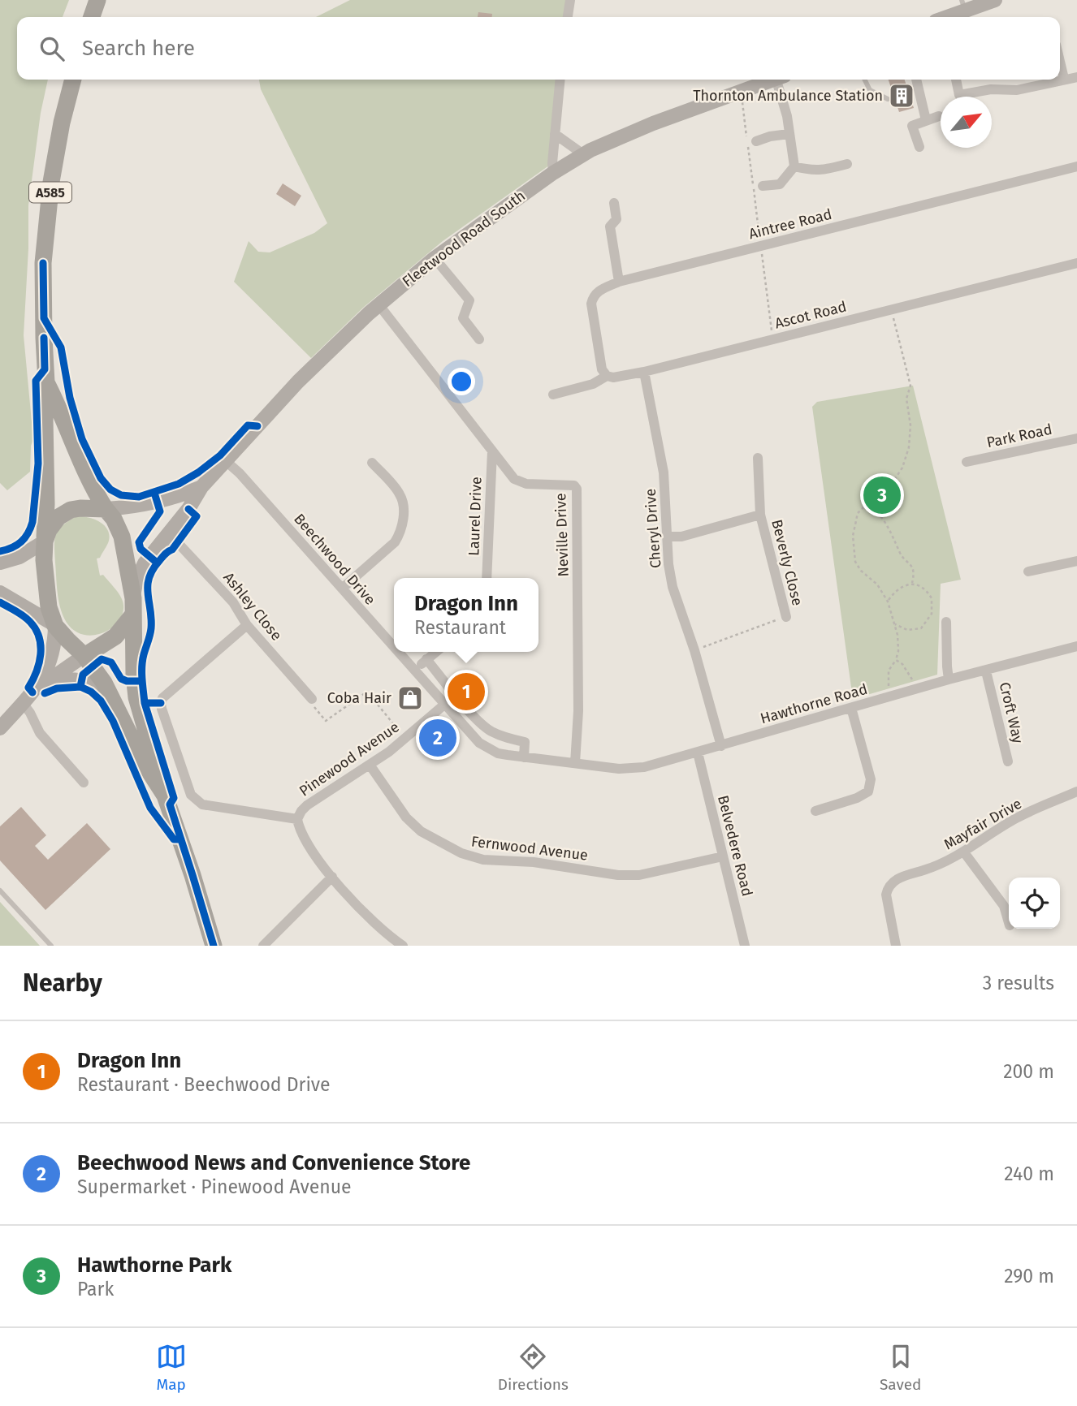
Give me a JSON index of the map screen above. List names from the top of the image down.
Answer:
{
  "streets": {
    "highway": ["A585"],
    "main road": ["Fleetwood Road South"],
    "street": [
      "Aintree Road",
      "Ascot Road",
      "Park Road",
      "Laurel Drive",
      "Cheryl Drive",
      "Neville Drive",
      "Beechwood Drive",
      "Beverly Close",
      "Ashley Close",
      "Hawthorne Road",
      "Croft Way",
      "Pinewood Avenue",
      "Mayfair Drive",
      "Belvedere Road",
      "Fernwood Avenue"
    ]
  },
  "crossings": [
    ["A585", "Fleetwood Road South"],
    ["Aintree Road", "Ascot Road"],
    ["Fleetwood Road South", "Neville Drive"],
    ["Fleetwood Road South", "Beechwood Drive"],
    ["Fleetwood Road South", "Ashley Close"],
    ["Ascot Road", "Cheryl Drive"],
    ["Laurel Drive", "Neville Drive"],
    ["Cheryl Drive", "Beverly Close"],
    ["Cheryl Drive", "Hawthorne Road"],
    ["Neville Drive", "Hawthorne Road"],
    ["Beechwood Drive", "Hawthorne Road"],
    ["Beechwood Drive", "Pinewood Avenue"],
    ["Hawthorne Road", "Croft Way"],
    ["Hawthorne Road", "Belvedere Road"],
    ["Pinewood Avenue", "Fernwood Avenue"],
    ["Belvedere Road", "Fernwood Avenue"]
  ],
  "places": {
    "building": ["Thornton Ambulance Station"],
    "shop": ["Coba Hair"]
  },
  "north": "top right",
  "page": {
    "search": "Search here",
    "pins": ["3", "1", "2"],
    "popup": ["Dragon Inn", "Restaurant"],
    "heading": ["Nearby", "3 results"],
    "list": [
      {
        "mark": "1",
        "name": "Dragon Inn",
        "note": "Restaurant · Beechwood Drive",
        "value": "200 m"
      },
      {
        "mark": "2",
        "name": "Beechwood News and Convenience Store",
        "note": "Supermarket · Pinewood Avenue",
        "value": "240 m"
      },
      {
        "mark": "3",
        "name": "Hawthorne Park",
        "note": "Park",
        "value": "290 m"
      }
    ],
    "nav": ["Map", "Directions", "Saved"]
  }
}
